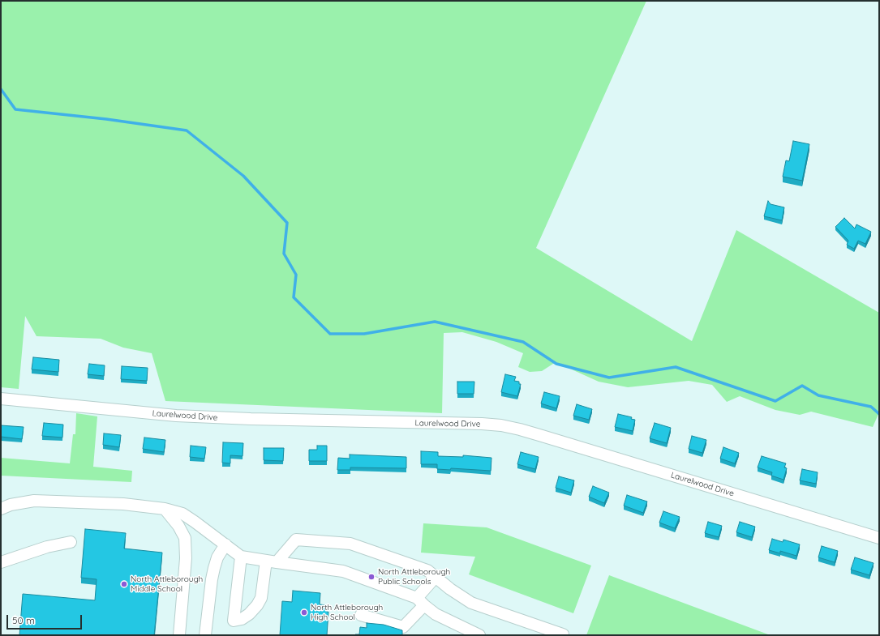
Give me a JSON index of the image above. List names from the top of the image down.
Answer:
{
  "streets": {
    "street": ["Laurelwood Drive"]
  },
  "places": ["North Attleborough Public Schools", "North Attleborough Middle School", "North Attleborough High School"],
  "scale_bar": "50 m"
}
